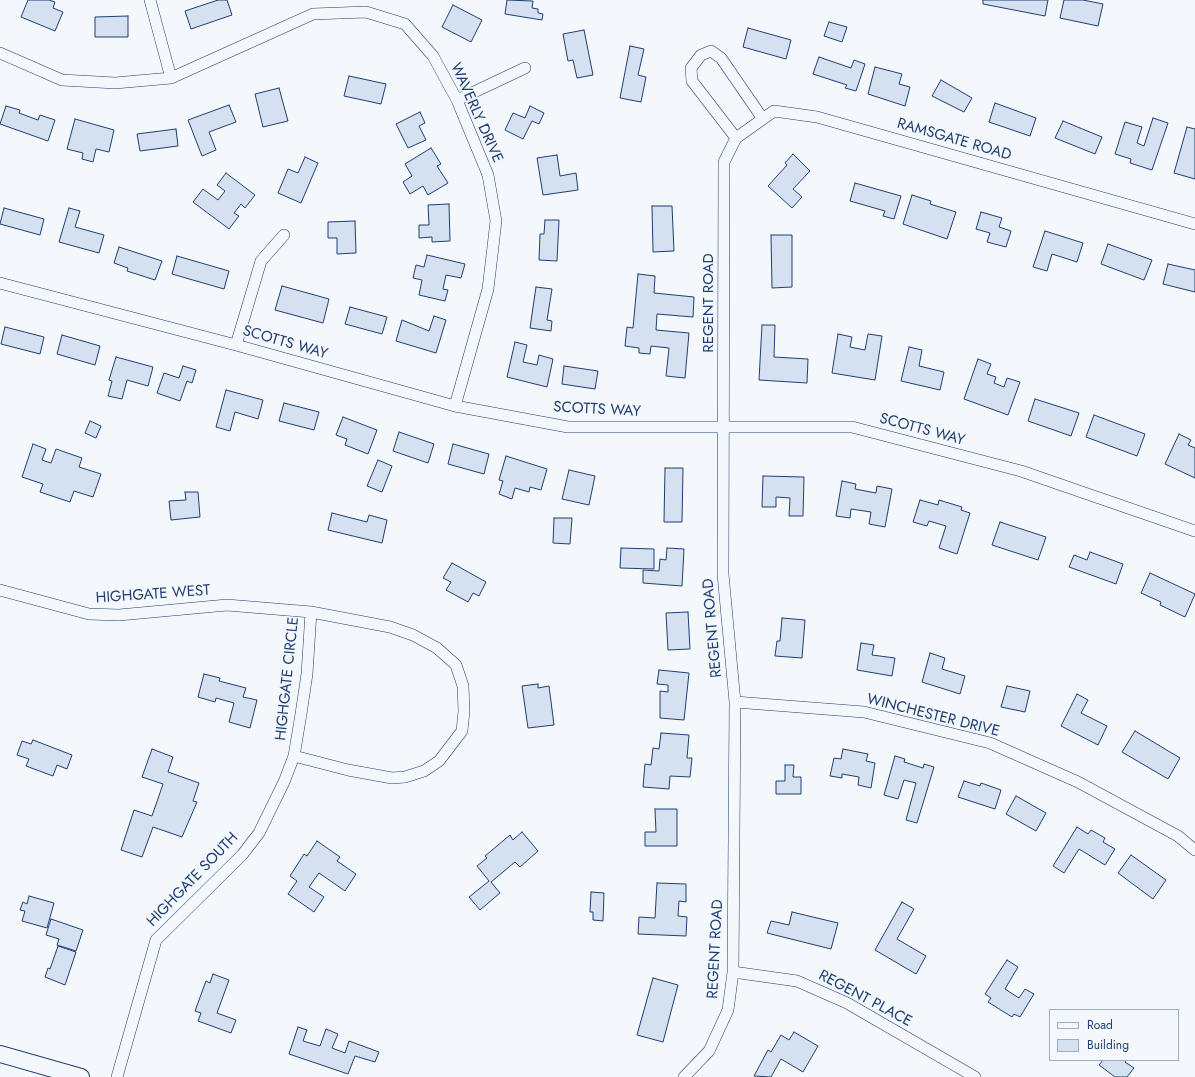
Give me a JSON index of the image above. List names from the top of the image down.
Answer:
{
  "streets": {
    "street": [
      "WAVERLY DRIVE",
      "RAMSGATE ROAD",
      "REGENT ROAD",
      "SCOTTS WAY",
      "HIGHGATE WEST",
      "HIGHGATE CIRCLE",
      "WINCHESTER DRIVE",
      "HIGHGATE SOUTH",
      "REGENT PLACE"
    ]
  },
  "crossings": [
    ["WAVERLY DRIVE", "SCOTTS WAY"],
    ["RAMSGATE ROAD", "REGENT ROAD"],
    ["REGENT ROAD", "SCOTTS WAY"],
    ["REGENT ROAD", "WINCHESTER DRIVE"],
    ["REGENT ROAD", "REGENT PLACE"],
    ["HIGHGATE WEST", "HIGHGATE CIRCLE"],
    ["HIGHGATE CIRCLE", "HIGHGATE SOUTH"]
  ],
  "legend": ["Road", "Building"]
}
